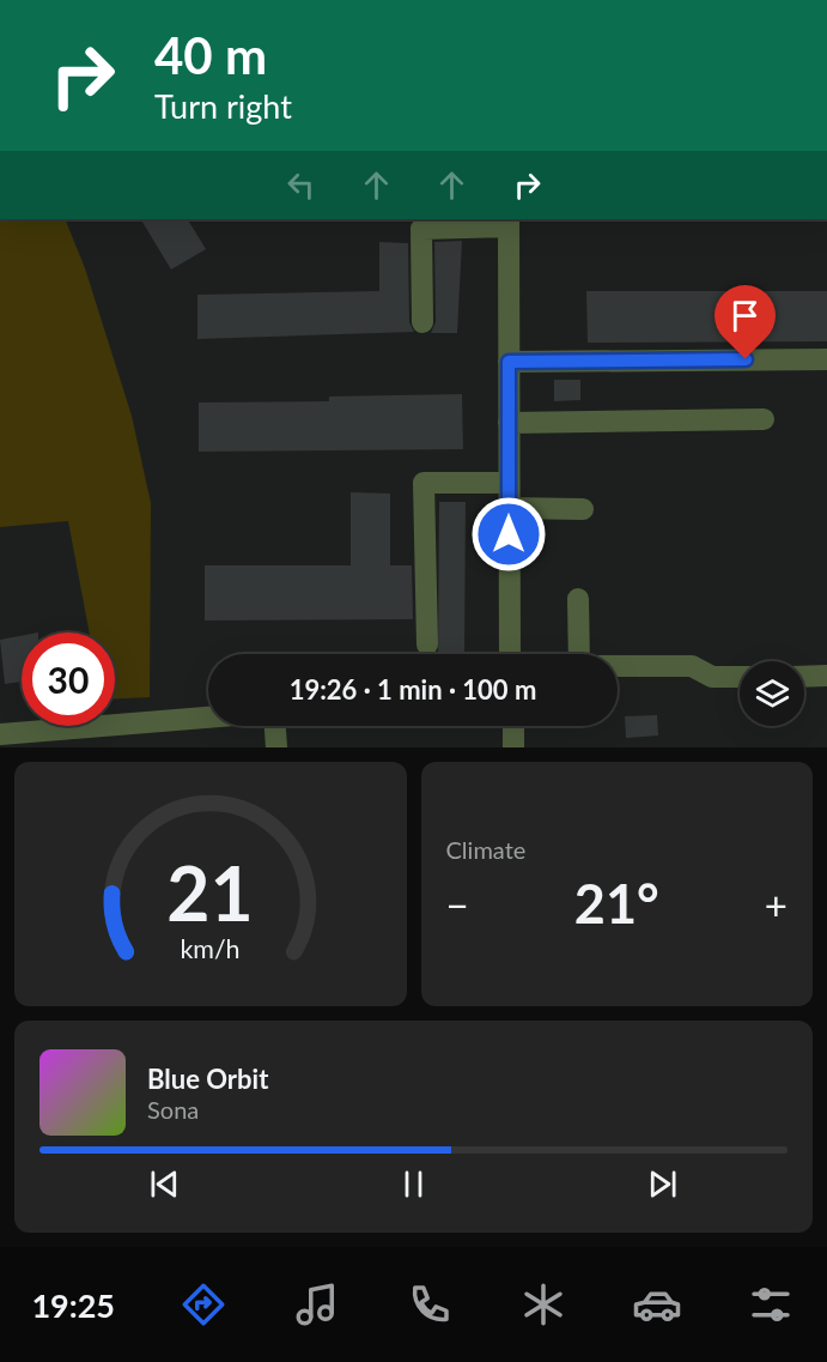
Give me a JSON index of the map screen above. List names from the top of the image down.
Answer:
{
  "page": {
    "turn": ["40 m", "Turn right"],
    "limit": "30",
    "trip": "19:26 · 1 min · 100 m",
    "tile": "Climate",
    "heat": ["−", "21°", "+"],
    "song": ["Blue Orbit", "Sona"],
    "tabs": "19:25",
    "gauge": ["21", "km/h"]
  }
}
